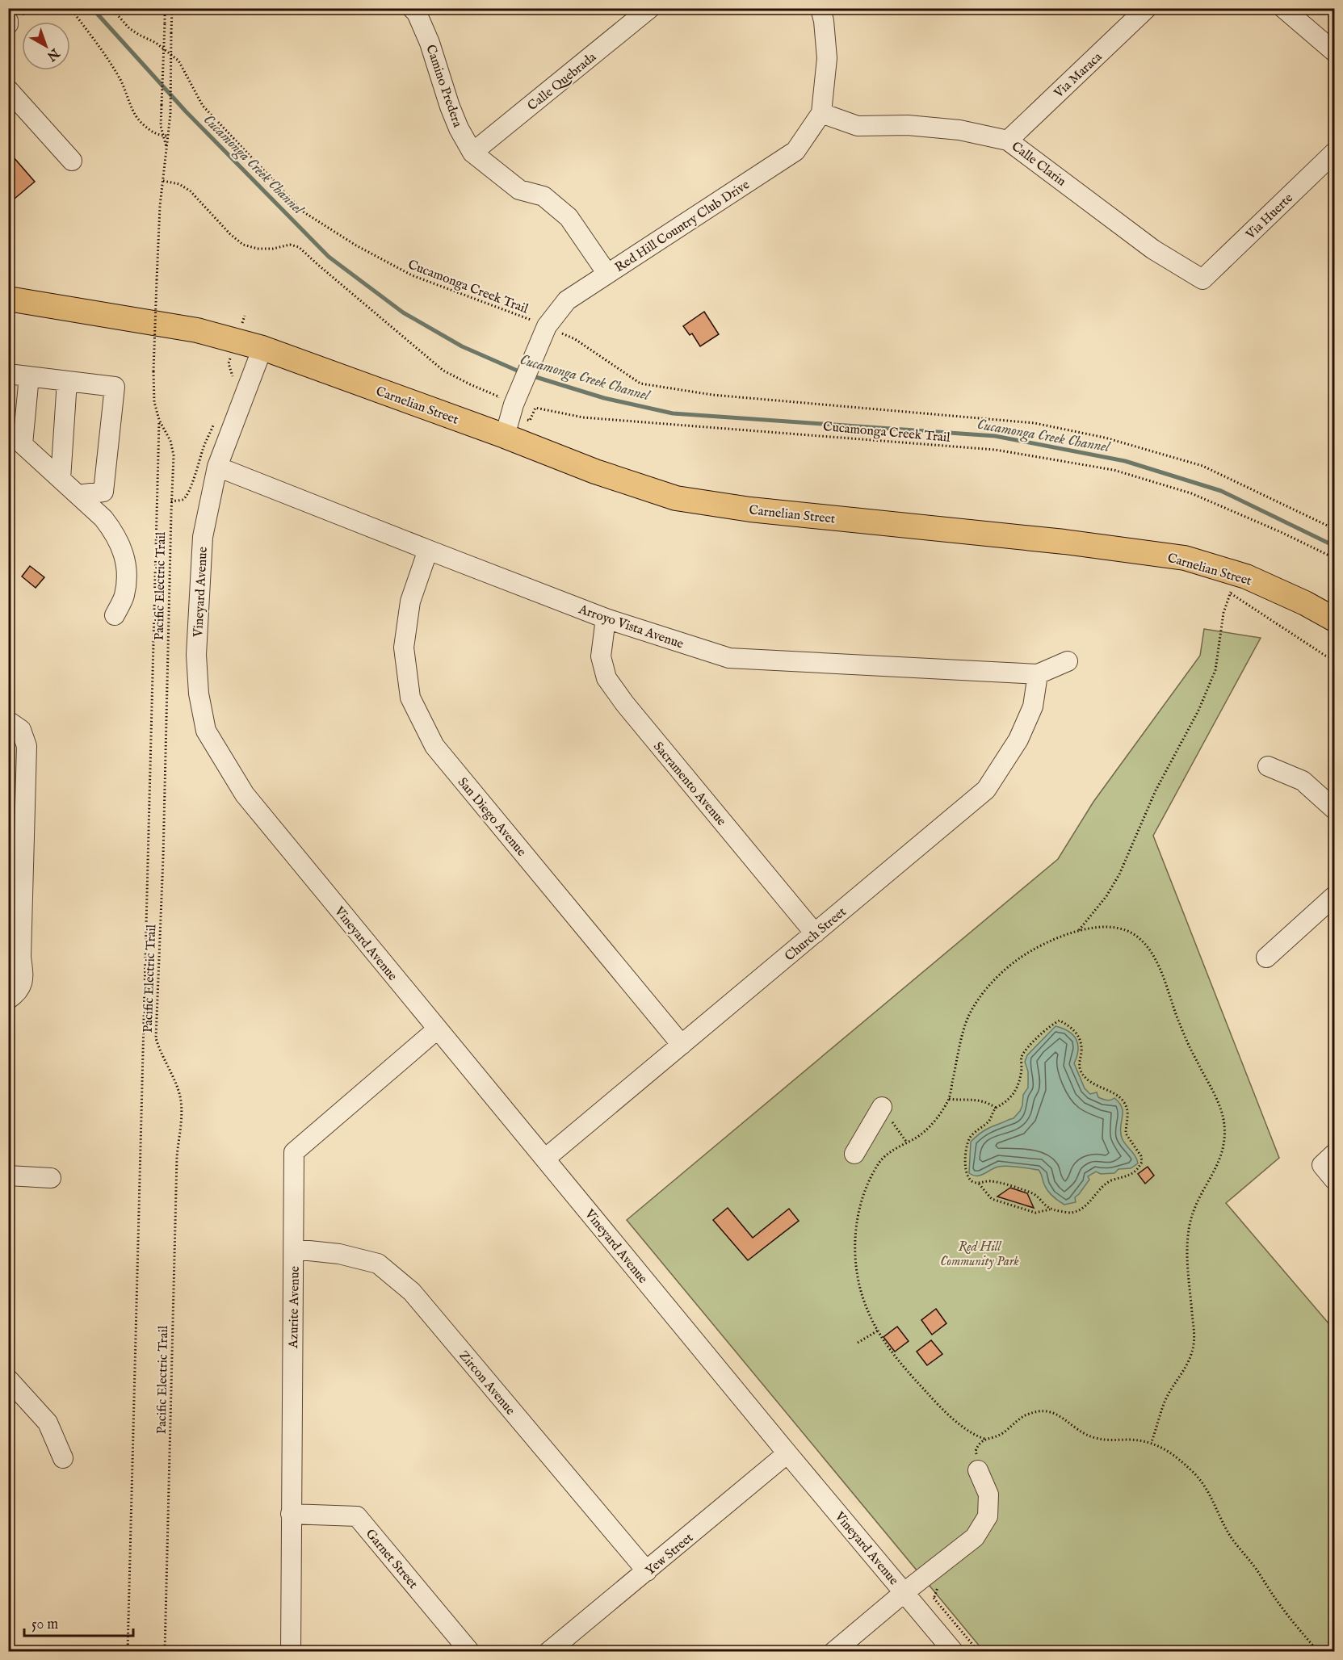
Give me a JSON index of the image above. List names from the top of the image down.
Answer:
{
  "streets": {
    "main road": ["Carnelian Street"],
    "street": [
      "Via Maraca",
      "Calle Quebrada",
      "Camino Predera",
      "Calle Clarin",
      "Via Huerte",
      "Red Hill Country Club Drive",
      "Vineyard Avenue",
      "Arroyo Vista Avenue",
      "Sacramento Avenue",
      "San Diego Avenue",
      "Church Street",
      "Azurite Avenue",
      "Zircon Avenue",
      "Yew Street",
      "Garnet Street"
    ],
    "path": ["Cucamonga Creek Trail", "Pacific Electric Trail"]
  },
  "crossings": [
    ["Via Maraca", "Calle Clarin"],
    ["Calle Quebrada", "Camino Predera"],
    ["Camino Predera", "Red Hill Country Club Drive"],
    ["Calle Clarin", "Via Huerte"],
    ["Calle Clarin", "Red Hill Country Club Drive"],
    ["Red Hill Country Club Drive", "Cucamonga Creek Trail"],
    ["Red Hill Country Club Drive", "Carnelian Street"],
    ["Carnelian Street", "Vineyard Avenue"],
    ["Vineyard Avenue", "Arroyo Vista Avenue"],
    ["Vineyard Avenue", "Church Street"],
    ["Vineyard Avenue", "Azurite Avenue"],
    ["Vineyard Avenue", "Yew Street"],
    ["Arroyo Vista Avenue", "Sacramento Avenue"],
    ["Arroyo Vista Avenue", "San Diego Avenue"],
    ["Arroyo Vista Avenue", "Church Street"],
    ["Sacramento Avenue", "Church Street"],
    ["San Diego Avenue", "Church Street"],
    ["Azurite Avenue", "Zircon Avenue"],
    ["Azurite Avenue", "Garnet Street"],
    ["Zircon Avenue", "Yew Street"]
  ],
  "water": ["Cucamonga Creek Channel"],
  "parks": ["Red Hill Community Park"],
  "scale_bar": "50 m",
  "north": "bottom right"
}
